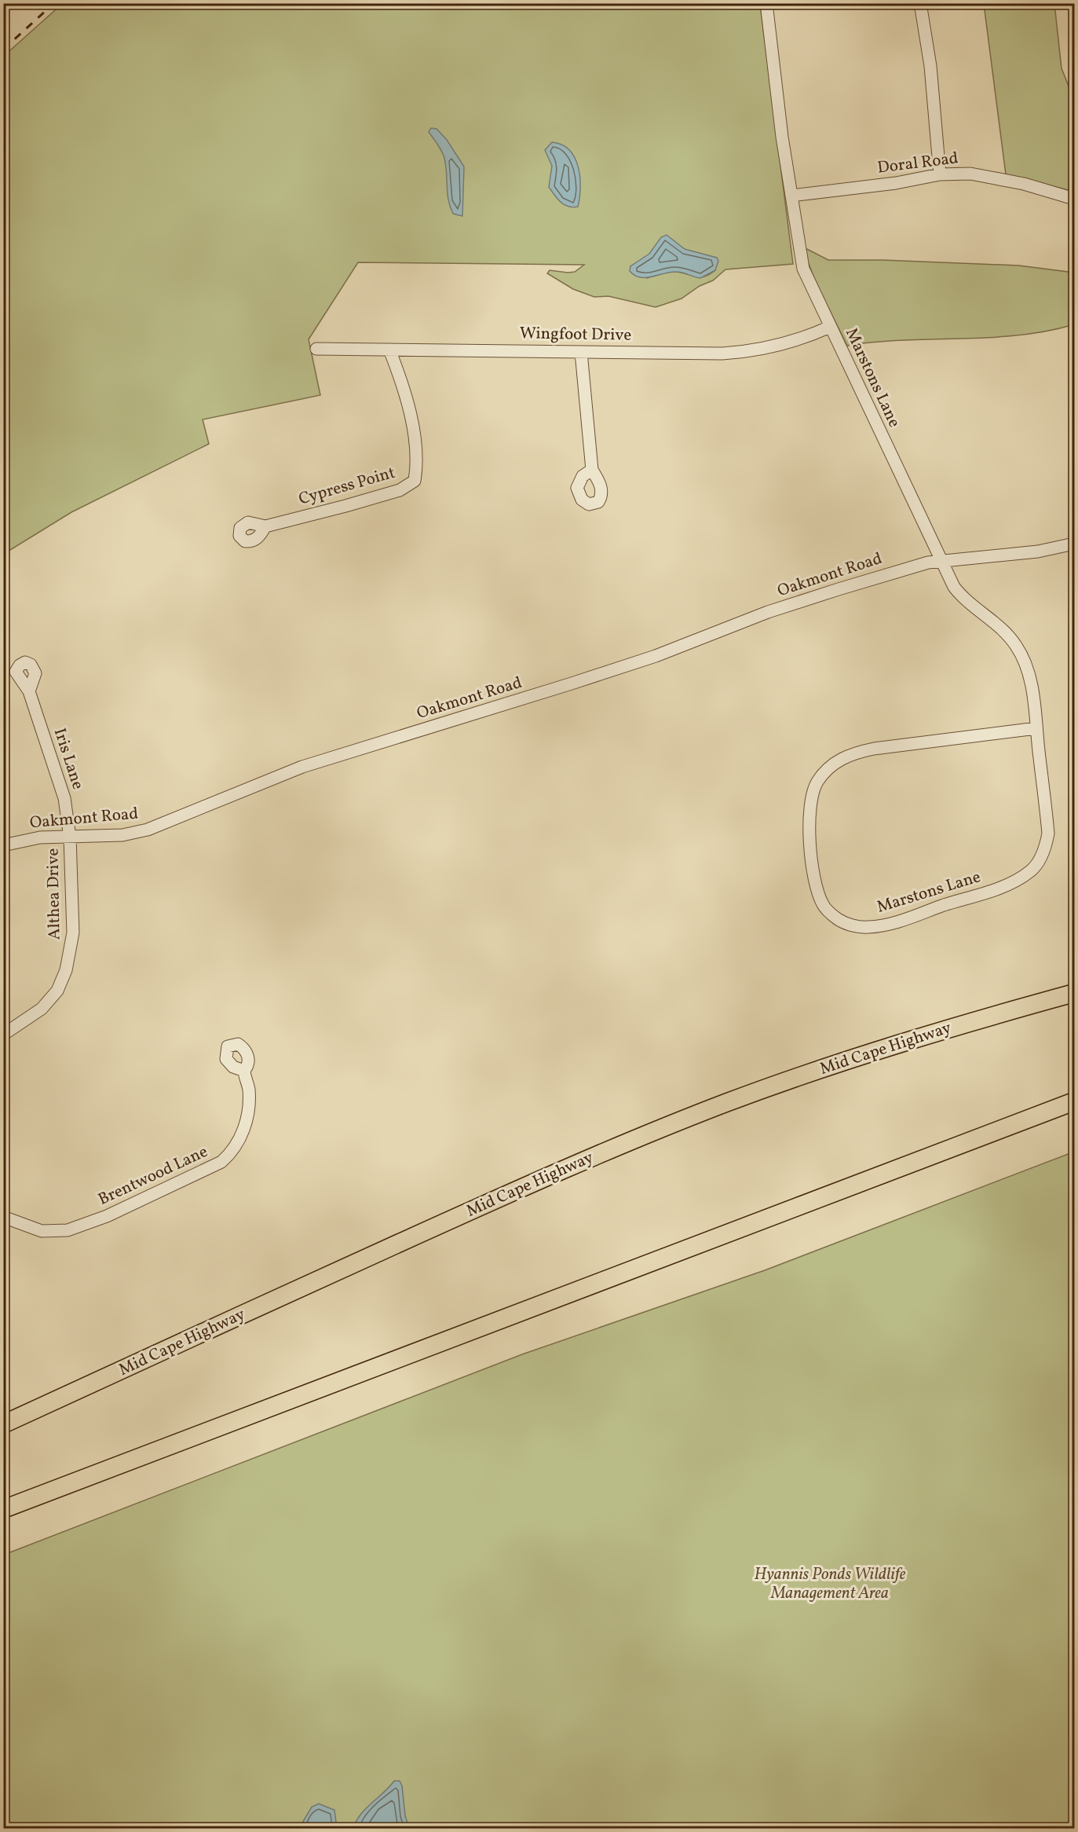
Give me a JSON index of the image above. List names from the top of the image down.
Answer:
{
  "streets": {
    "highway": ["Mid Cape Highway"],
    "street": [
      "Doral Road",
      "Wingfoot Drive",
      "Marstons Lane",
      "Cypress Point",
      "Oakmont Road",
      "Iris Lane",
      "Althea Drive",
      "Brentwood Lane"
    ]
  },
  "crossings": [
    ["Doral Road", "Marstons Lane"],
    ["Wingfoot Drive", "Marstons Lane"],
    ["Wingfoot Drive", "Cypress Point"],
    ["Marstons Lane", "Oakmont Road"],
    ["Oakmont Road", "Iris Lane"],
    ["Oakmont Road", "Althea Drive"],
    ["Iris Lane", "Althea Drive"]
  ],
  "parks": ["Hyannis Ponds Wildlife Management Area"]
}
